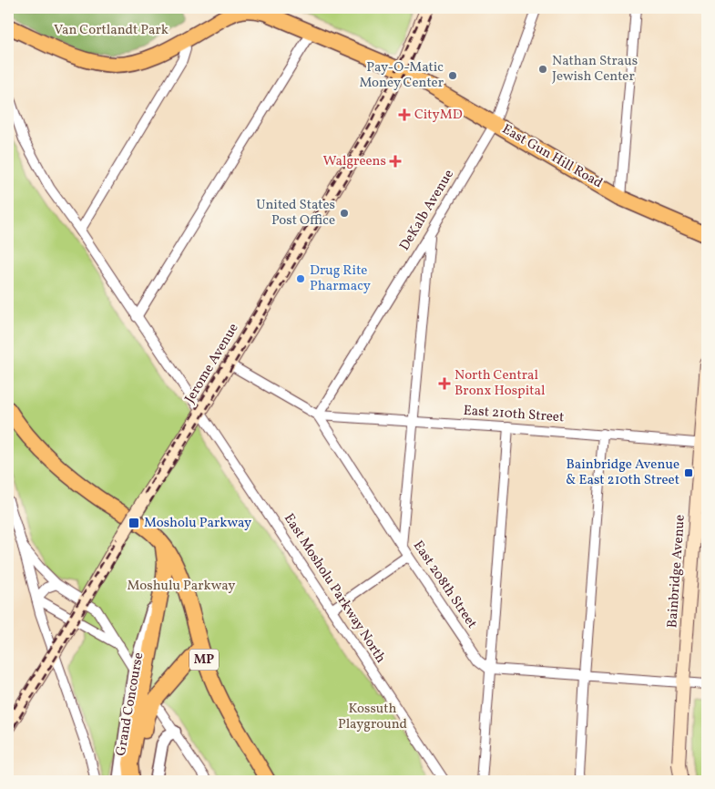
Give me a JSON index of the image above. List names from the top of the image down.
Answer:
{
  "streets": {
    "main road": [
      "East Gun Hill Road",
      "Jerome Avenue",
      "Bainbridge Avenue",
      "MP",
      "Grand Concourse"
    ],
    "street": [
      "DeKalb Avenue",
      "East 210th Street",
      "East 208th Street",
      "East Mosholu Parkway North"
    ]
  },
  "crossings": [
    ["East Gun Hill Road", "DeKalb Avenue"],
    ["East Gun Hill Road", "Jerome Avenue"],
    ["DeKalb Avenue", "East 210th Street"],
    ["DeKalb Avenue", "East 208th Street"],
    ["Jerome Avenue", "East 208th Street"],
    ["Jerome Avenue", "East Mosholu Parkway North"],
    ["East 210th Street", "Bainbridge Avenue"],
    ["East 210th Street", "East 208th Street"],
    ["MP", "Grand Concourse"]
  ],
  "parks": ["Van Cortlandt Park", "Moshulu Parkway", "Kossuth Playground"],
  "places": {
    "other": [
      "Nathan Straus Jewish Center",
      "Pay-O-Matic Money Center",
      "United States Post Office",
      "Drug Rite Pharmacy"
    ],
    "health": ["CityMD", "Walgreens", "North Central Bronx Hospital"],
    "transit": ["Bainbridge Avenue & East 210th Street", "Mosholu Parkway"]
  }
}
